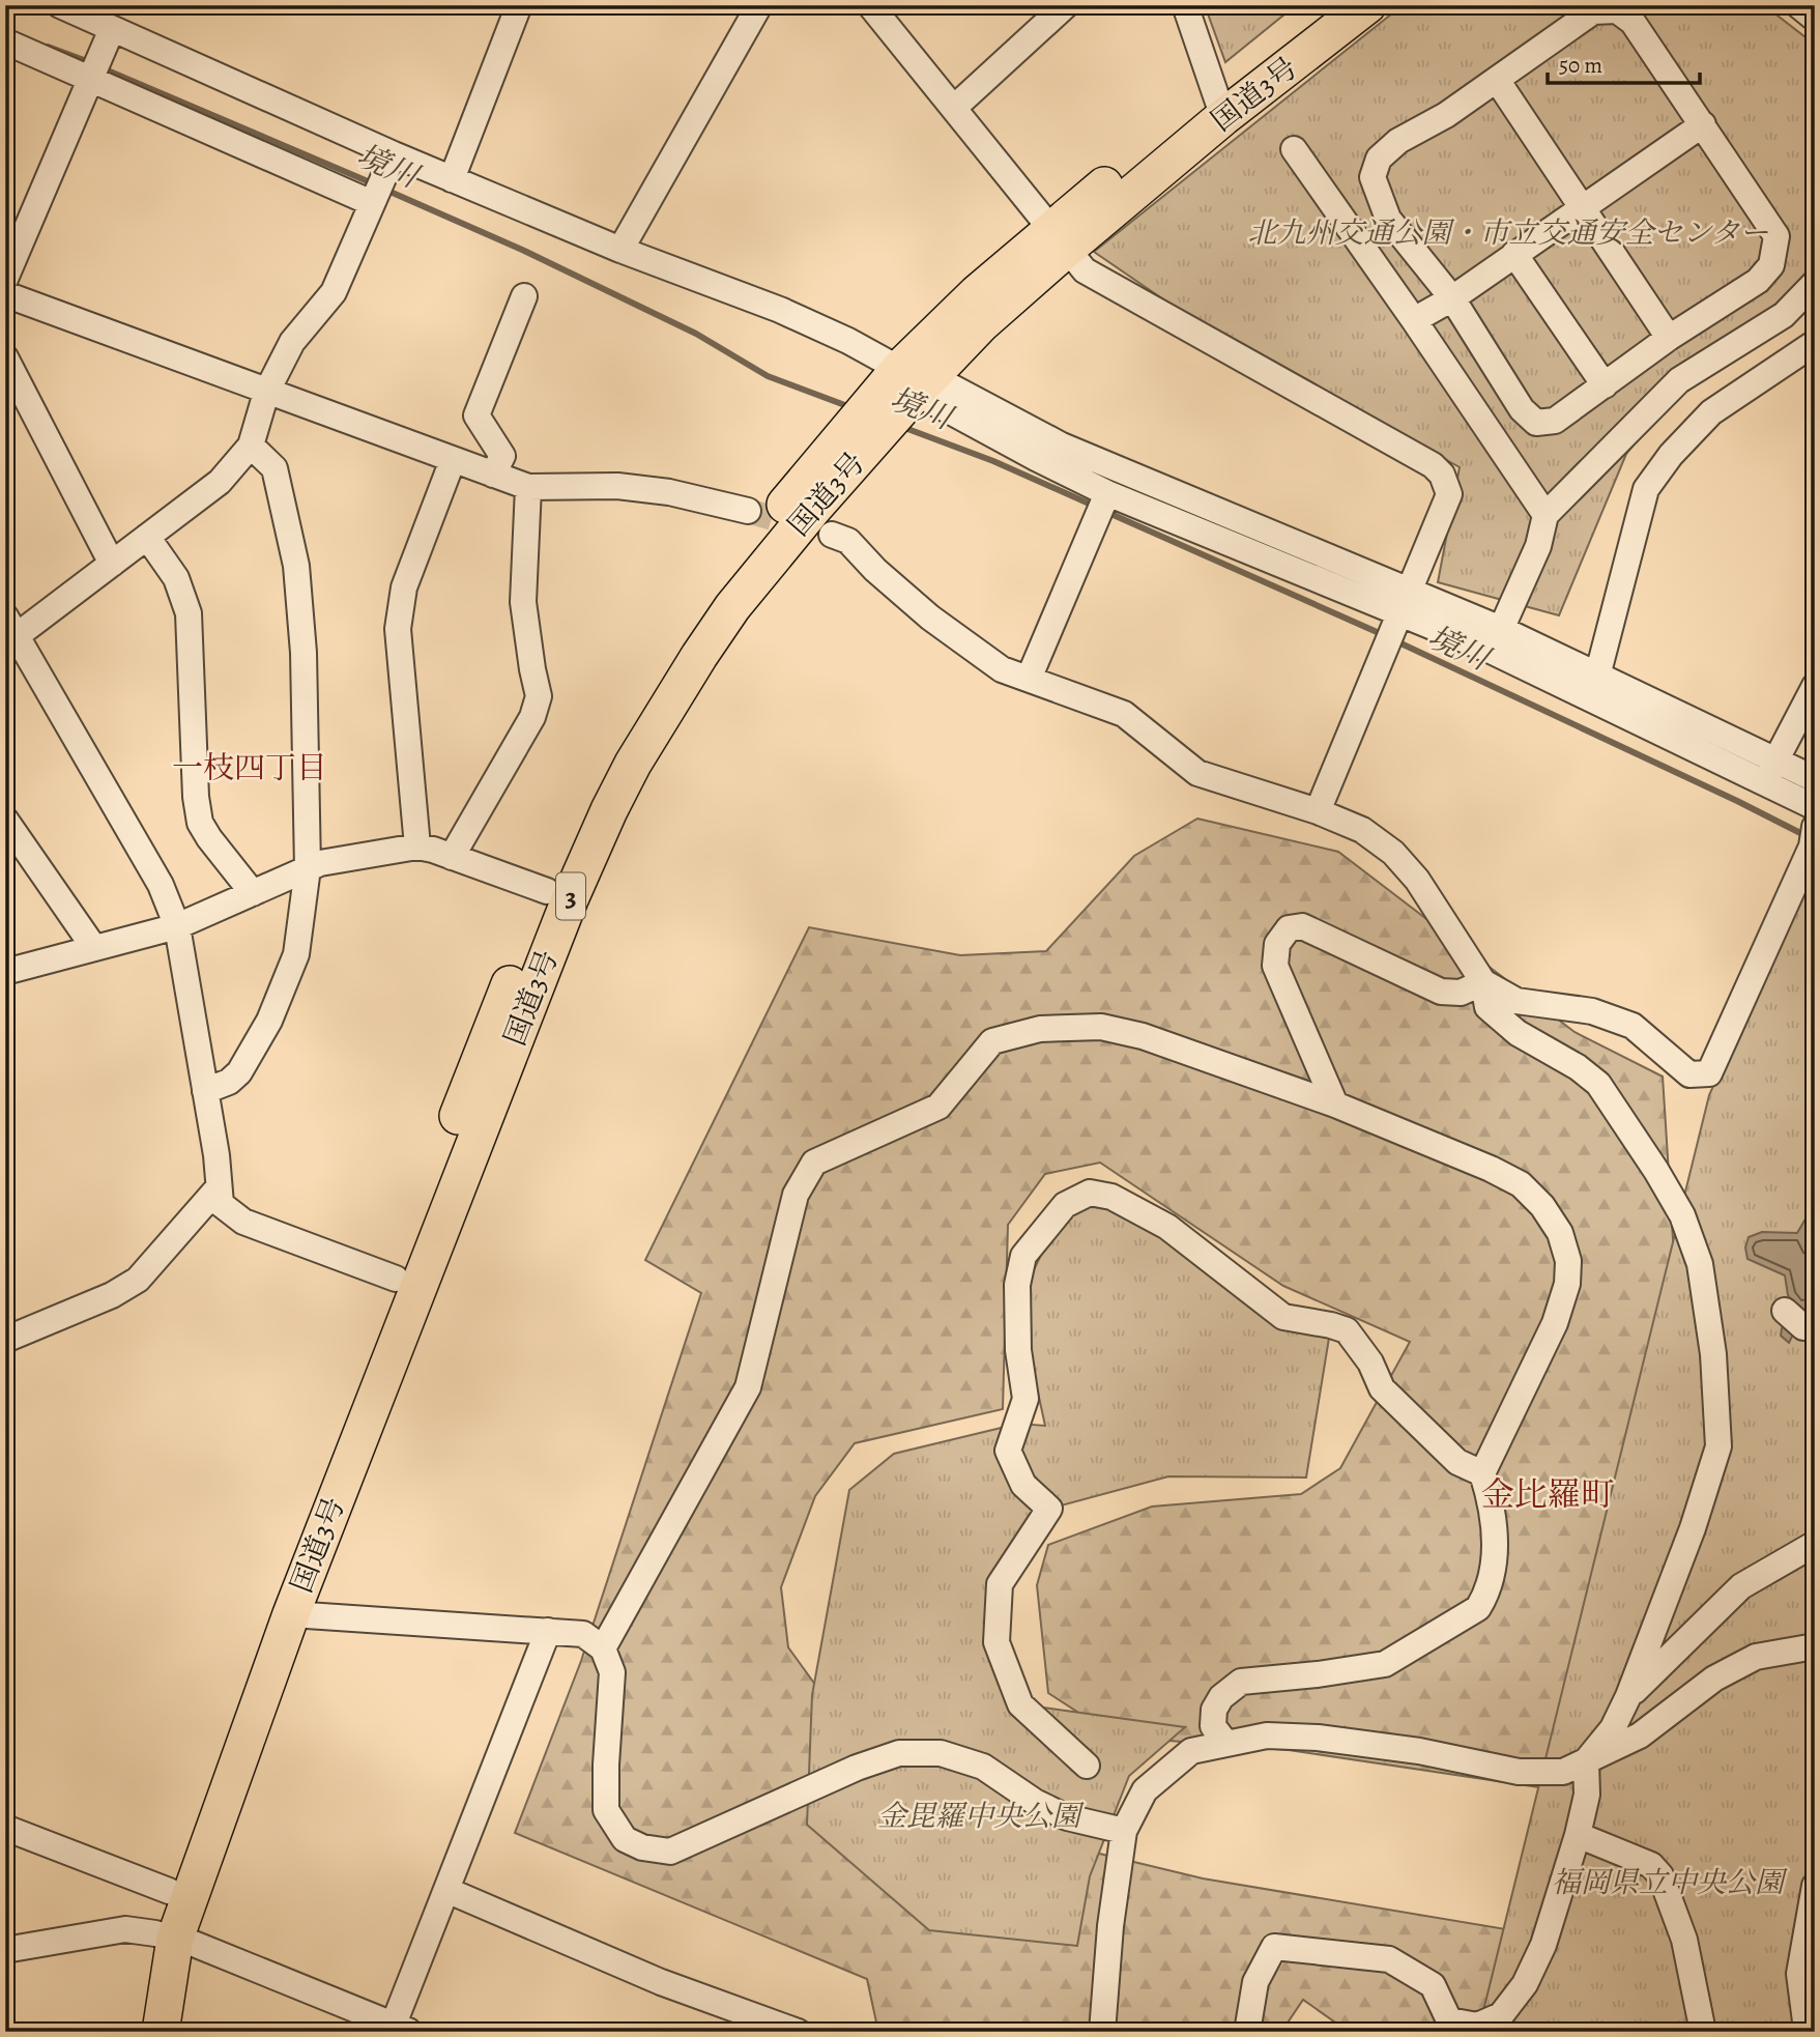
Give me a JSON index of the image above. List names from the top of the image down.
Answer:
{
  "streets": {
    "highway": ["国道3号", "3"]
  },
  "districts": ["一枝四丁目", "金比羅町"],
  "water": ["境川"],
  "parks": ["北九州交通公園・市立交通安全センター", "金毘羅中央公園", "福岡県立中央公園"],
  "scale_bar": "50 m"
}
